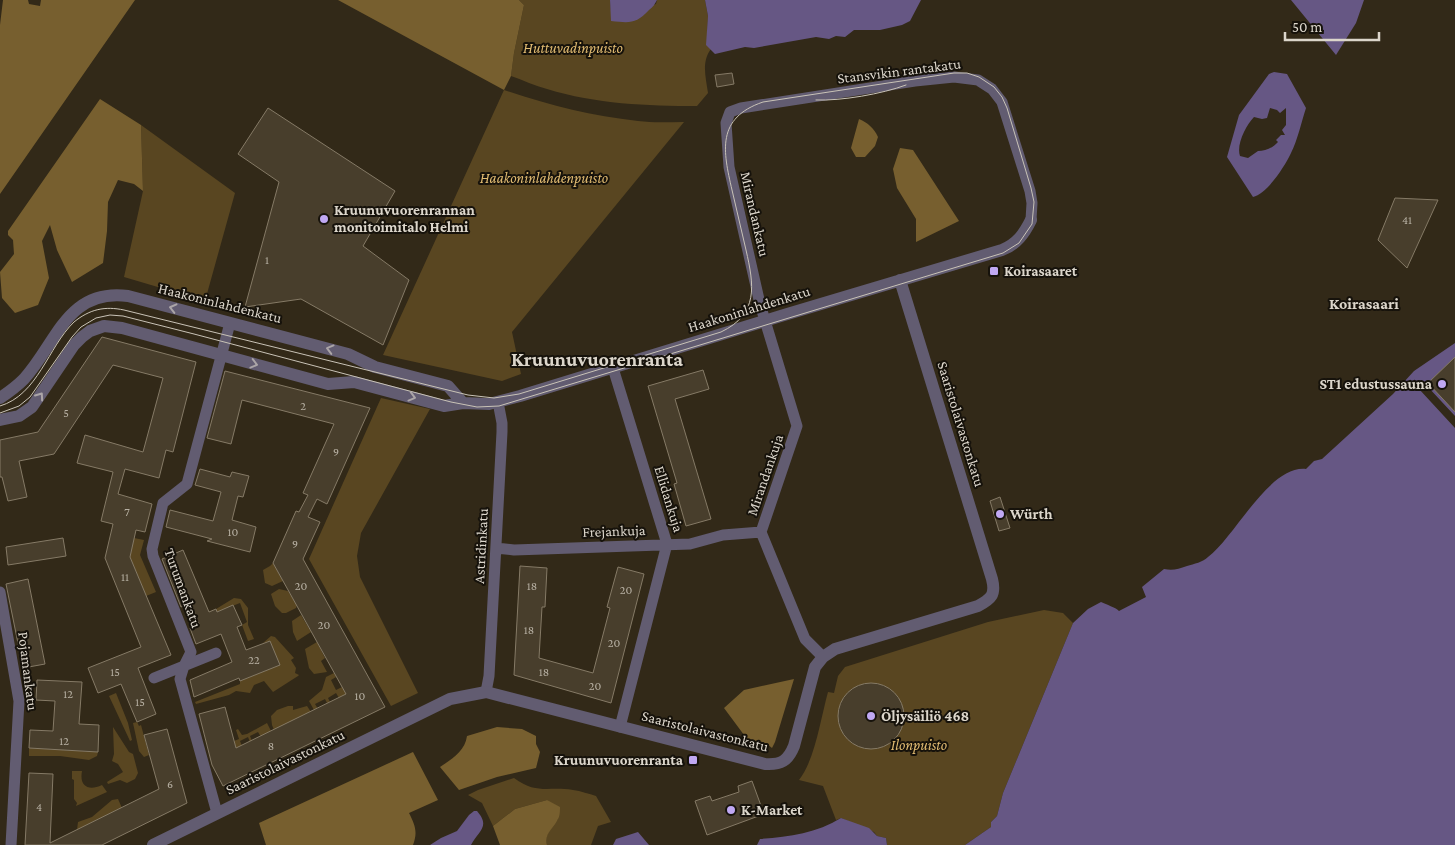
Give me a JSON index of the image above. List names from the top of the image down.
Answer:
{
  "streets": {
    "street": [
      "Stansvikin rantakatu",
      "Mirandankatu",
      "Haakoninlahdenkatu",
      "Saaristolaivastonkatu",
      "Mirandankuja",
      "Ellidankuja",
      "Frejankuja",
      "Astridinkatu",
      "Turumankatu",
      "Pojamankatu"
    ]
  },
  "crossings": [
    ["Stansvikin rantakatu", "Mirandankatu"],
    ["Stansvikin rantakatu", "Haakoninlahdenkatu"],
    ["Mirandankatu", "Haakoninlahdenkatu"],
    ["Mirandankatu", "Mirandankuja"],
    ["Haakoninlahdenkatu", "Saaristolaivastonkatu"],
    ["Haakoninlahdenkatu", "Mirandankuja"],
    ["Haakoninlahdenkatu", "Ellidankuja"],
    ["Haakoninlahdenkatu", "Astridinkatu"],
    ["Haakoninlahdenkatu", "Turumankatu"],
    ["Saaristolaivastonkatu", "Mirandankuja"],
    ["Saaristolaivastonkatu", "Ellidankuja"],
    ["Saaristolaivastonkatu", "Astridinkatu"],
    ["Saaristolaivastonkatu", "Turumankatu"],
    ["Mirandankuja", "Frejankuja"],
    ["Ellidankuja", "Frejankuja"],
    ["Frejankuja", "Astridinkatu"]
  ],
  "districts": ["Koirasaari", "Kruunuvuorenranta"],
  "parks": ["Huttuvadinpuisto", "Haakoninlahdenpuisto", "Ilonpuisto"],
  "places": {
    "other": [
      "Kruunuvuorenrannan monitoimitalo Helmi",
      "ST1 edustussauna",
      "Würth",
      "Öljysäiliö 468",
      "K-Market"
    ],
    "transit": ["Koirasaaret", "Kruunuvuorenranta"]
  },
  "house_numbers": [
    "41",
    "1",
    "2",
    "5",
    "9",
    "7",
    "10",
    "9",
    "11",
    "20",
    "18",
    "20",
    "20",
    "18",
    "20",
    "22",
    "15",
    "18",
    "20",
    "12",
    "10",
    "15",
    "12",
    "8",
    "6",
    "4"
  ],
  "scale_bar": "50 m"
}
